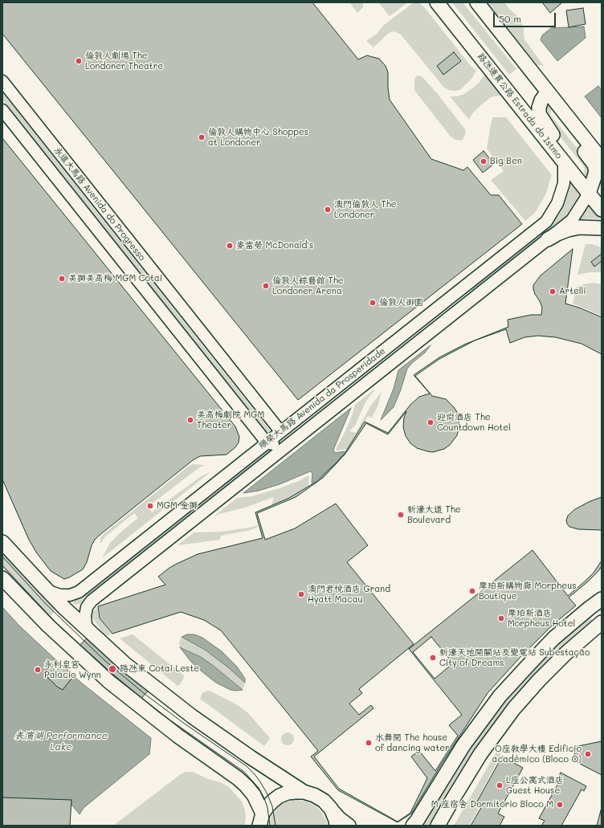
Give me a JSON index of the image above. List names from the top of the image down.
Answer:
{
  "streets": {
    "main road": ["路氹連貫公路 Estrada do Istmo"],
    "street": ["永進大馬路 Avenida do Progresso", "順榮大馬路 Avenida da Prosperidade"]
  },
  "crossings": [
    ["路氹連貫公路 Estrada do Istmo", "順榮大馬路 Avenida da Prosperidade"],
    ["永進大馬路 Avenida do Progresso", "順榮大馬路 Avenida da Prosperidade"]
  ],
  "water": ["表演湖 Performance Lake"],
  "places": [
    "倫敦人劇場 The Londoner Theatre",
    "倫敦人購物中心 Shoppes at Londoner",
    "Big Ben",
    "澳門倫敦人 The Londoner",
    "麥當勞 McDonald's",
    "美獅美高梅 MGM Cotai",
    "倫敦人綜藝館 The Londoner Arena",
    "Artelli",
    "倫敦人御園",
    "美高梅劇院 MGM Theater",
    "迎尚酒店 The Countdown Hotel",
    "MGM 金獅",
    "新濠大道 The Boulevard",
    "摩珀斯購物廊 Morpheus Boutique",
    "澳門君悅酒店 Grand Hyatt Macau",
    "摩珀斯酒店 Morpheus Hotel",
    "新濠天地開關站及變電站 Subestação City of Dreams",
    "路氹東 Cotai Leste",
    "永利皇宮 Palácio Wynn",
    "水舞間 The house of dancing water",
    "O座教學大樓 Edifício académico (Bloco O)",
    "L座公寓式酒店 Guest House",
    "M 座宿舍 Dormitório Bloco M"
  ],
  "scale_bar": "50 m"
}
